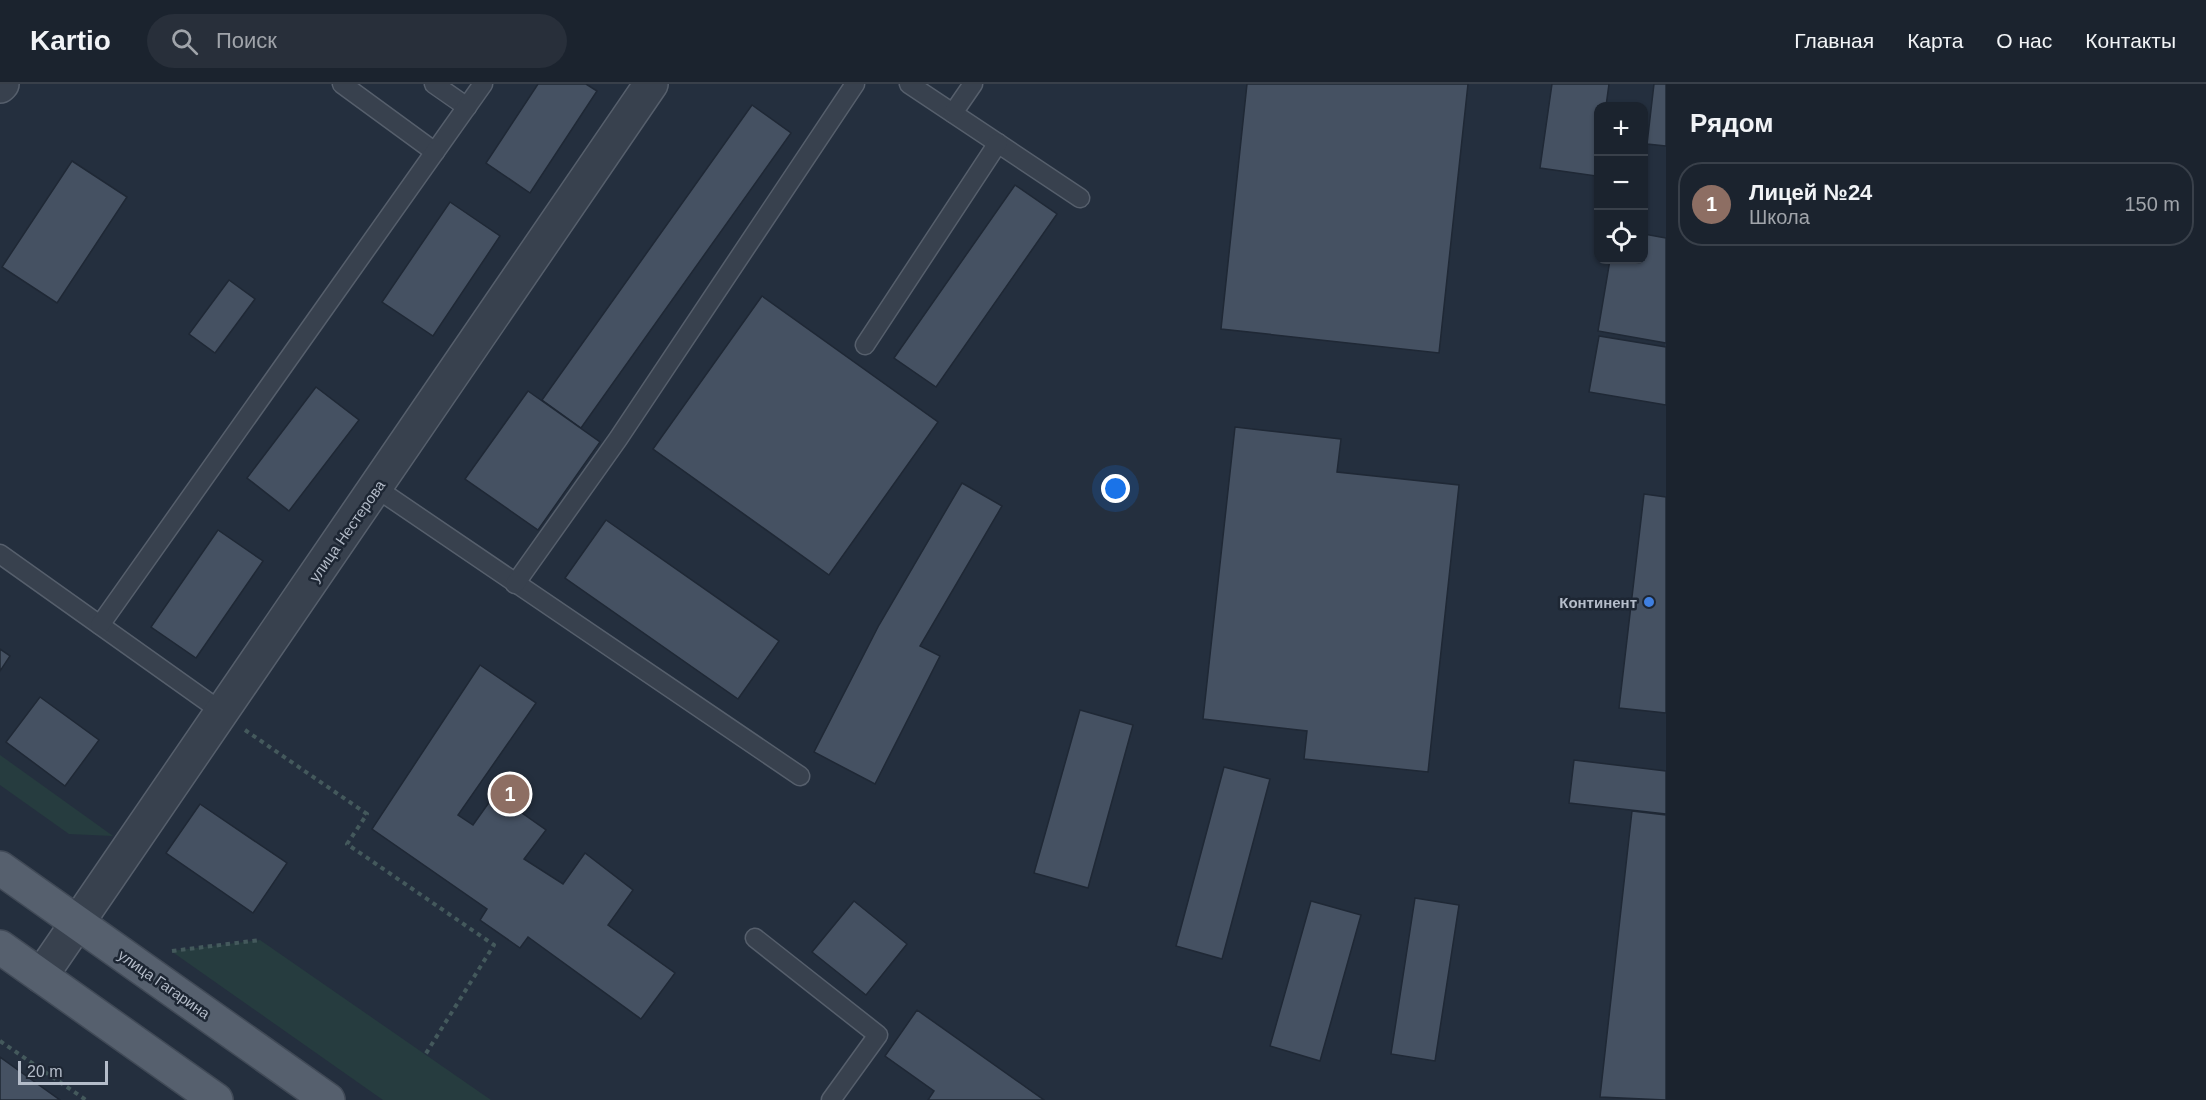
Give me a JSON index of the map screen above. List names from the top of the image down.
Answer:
{
  "streets": {
    "main road": ["улица Гагарина"],
    "street": ["улица Нестерова"]
  },
  "crossings": [
    ["улица Нестерова", "улица Гагарина"]
  ],
  "places": ["Континент"],
  "scale_bar": "20 m",
  "page": {
    "header": "Kartio",
    "search": "Поиск",
    "nav": [
      "Главная",
      "Карта",
      "О нас",
      "Контакты"
    ],
    "heading": "Рядом",
    "map_buttons": ["+", "−"],
    "list": [
      {
        "mark": "1",
        "name": "Лицей №24",
        "note": "Школа",
        "value": "150 m"
      }
    ],
    "pins": "1",
    "scale": "20 m"
  }
}
